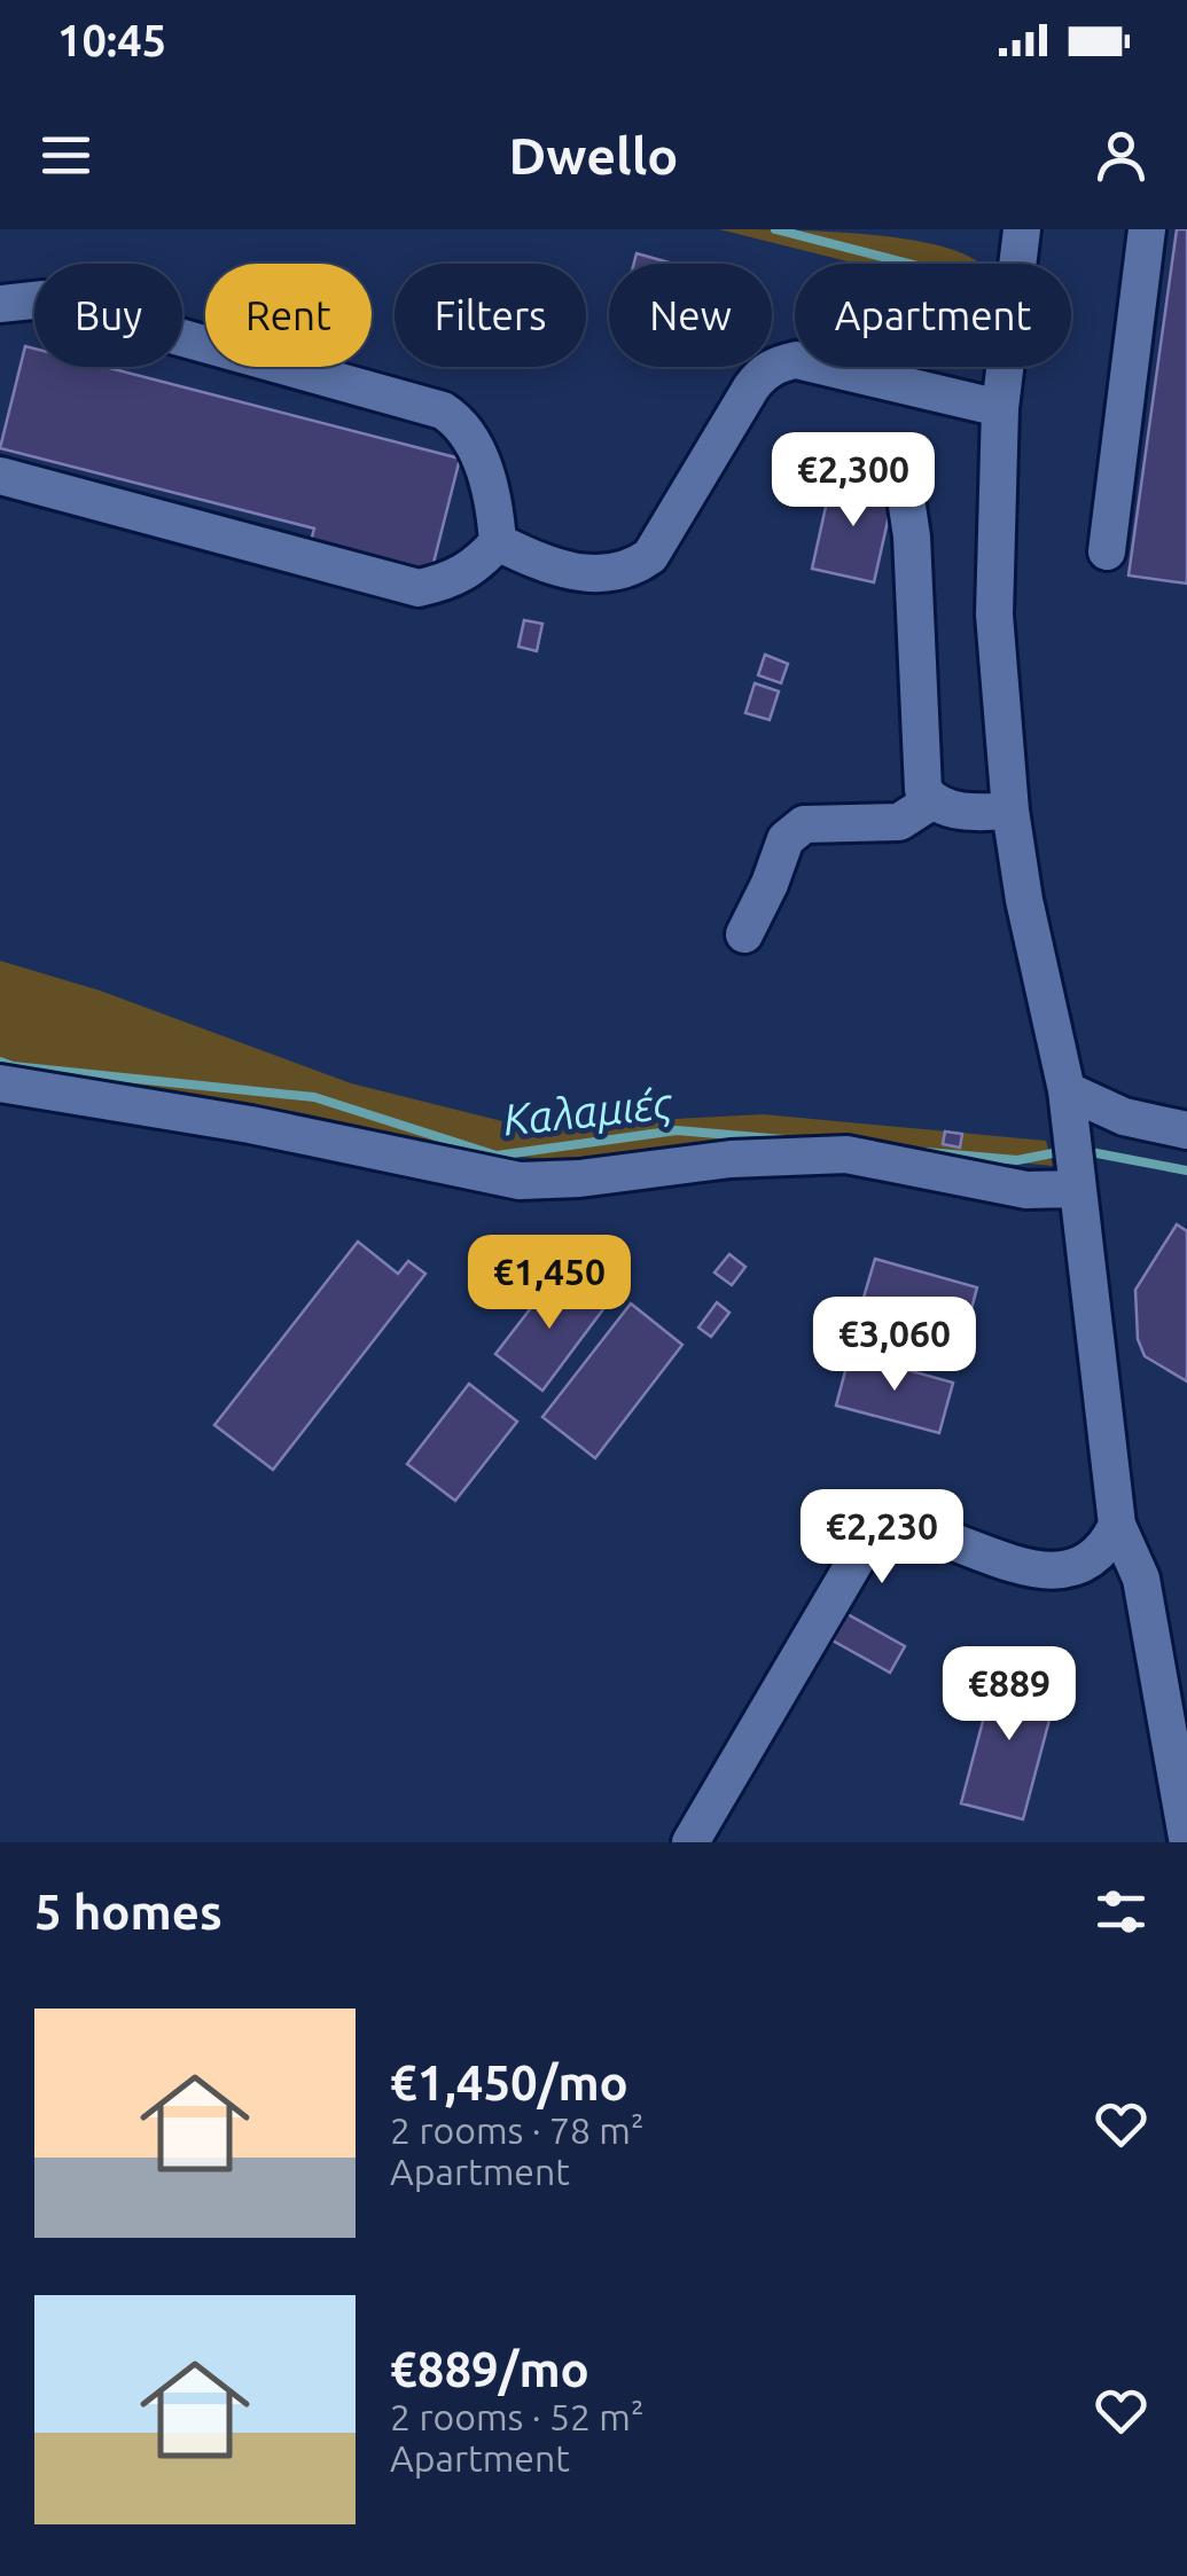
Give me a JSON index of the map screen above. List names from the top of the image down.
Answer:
{
  "water": ["Καλαμιές"],
  "page": {
    "status": "10:45",
    "header": "Dwello",
    "chip": [
      "Buy",
      "Rent",
      "Filters",
      "New",
      "Apartment"
    ],
    "price": [
      "€2,300",
      "€1,450",
      "€3,060",
      "€2,230",
      "€889"
    ],
    "heading": "5 homes",
    "list": [
      {
        "name": "€1,450/mo",
        "note": "2 rooms · 78 m² · Apartment"
      },
      {
        "name": "€889/mo",
        "note": "2 rooms · 52 m² · Apartment"
      }
    ]
  }
}
